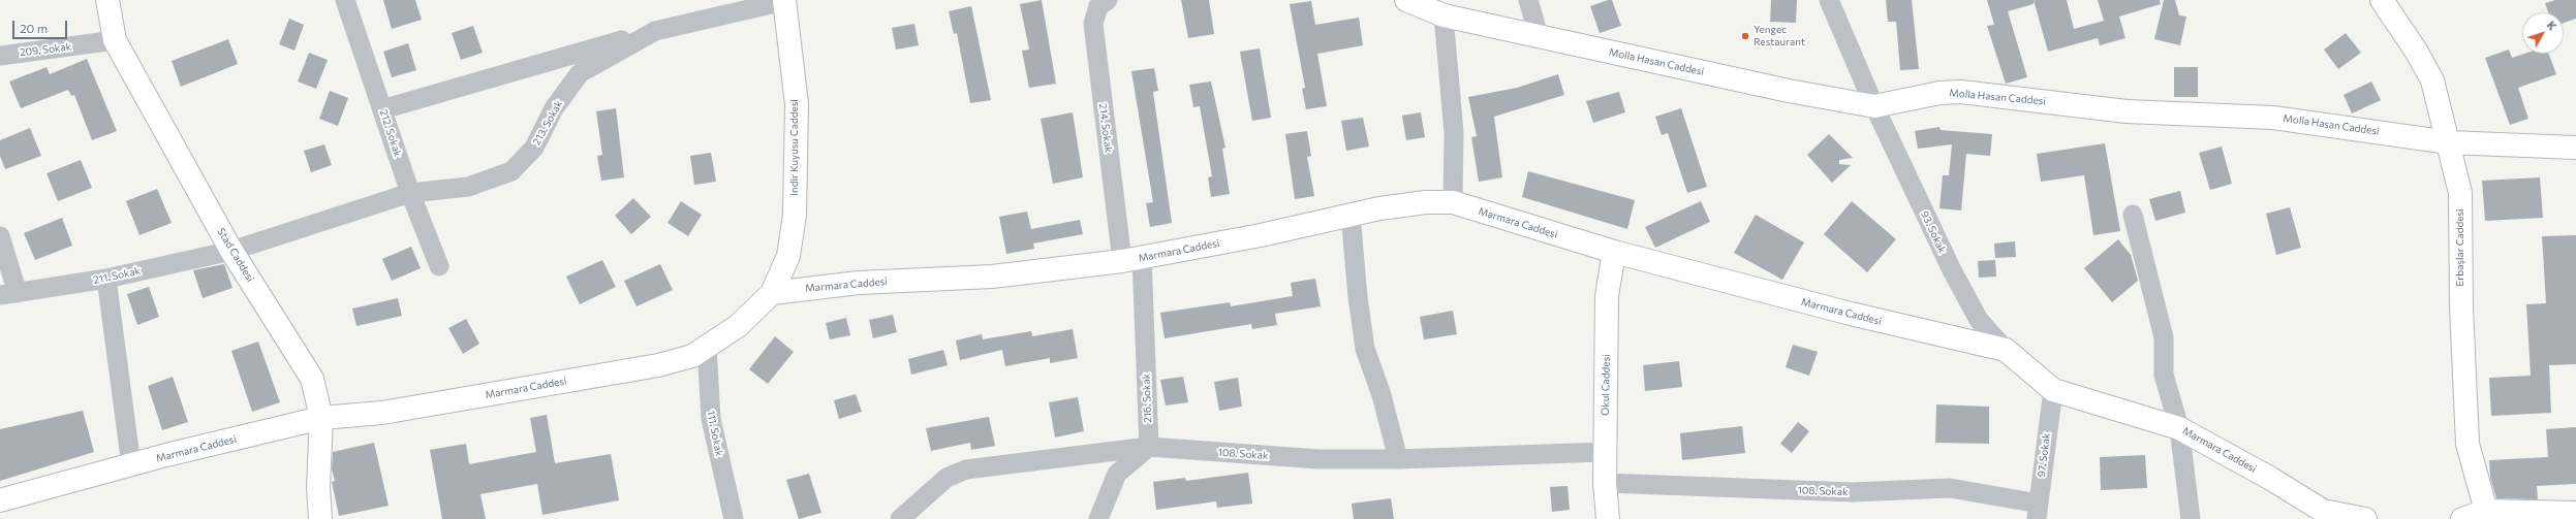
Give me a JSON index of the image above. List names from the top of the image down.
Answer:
{
  "streets": {
    "street": [
      "209. Sokak",
      "Molla Hasan Caddesi",
      "213. Sokak",
      "214. Sokak",
      "212. Sokak",
      "Indir Kuyusu Caddesi",
      "Marmara Caddesi",
      "93. Sokak",
      "Erbaşlar Caddesi",
      "Stad Caddesi",
      "211. Sokak",
      "Okul Caddesi",
      "216. Sokak",
      "111. Sokak",
      "108. Sokak",
      "97. Sokak"
    ]
  },
  "crossings": [
    ["209. Sokak", "Stad Caddesi"],
    ["Molla Hasan Caddesi", "93. Sokak"],
    ["Molla Hasan Caddesi", "Erbaşlar Caddesi"],
    ["213. Sokak", "212. Sokak"],
    ["213. Sokak", "Indir Kuyusu Caddesi"],
    ["213. Sokak", "Stad Caddesi"],
    ["213. Sokak", "211. Sokak"],
    ["214. Sokak", "Marmara Caddesi"],
    ["214. Sokak", "216. Sokak"],
    ["Indir Kuyusu Caddesi", "Marmara Caddesi"],
    ["Marmara Caddesi", "93. Sokak"],
    ["Marmara Caddesi", "Stad Caddesi"],
    ["Marmara Caddesi", "Okul Caddesi"],
    ["Marmara Caddesi", "216. Sokak"],
    ["Marmara Caddesi", "111. Sokak"],
    ["Marmara Caddesi", "97. Sokak"],
    ["Stad Caddesi", "211. Sokak"],
    ["Okul Caddesi", "108. Sokak"],
    ["216. Sokak", "108. Sokak"],
    ["108. Sokak", "97. Sokak"]
  ],
  "places": ["Yengec Restaurant"],
  "scale_bar": "20 m",
  "north": "top right"
}
